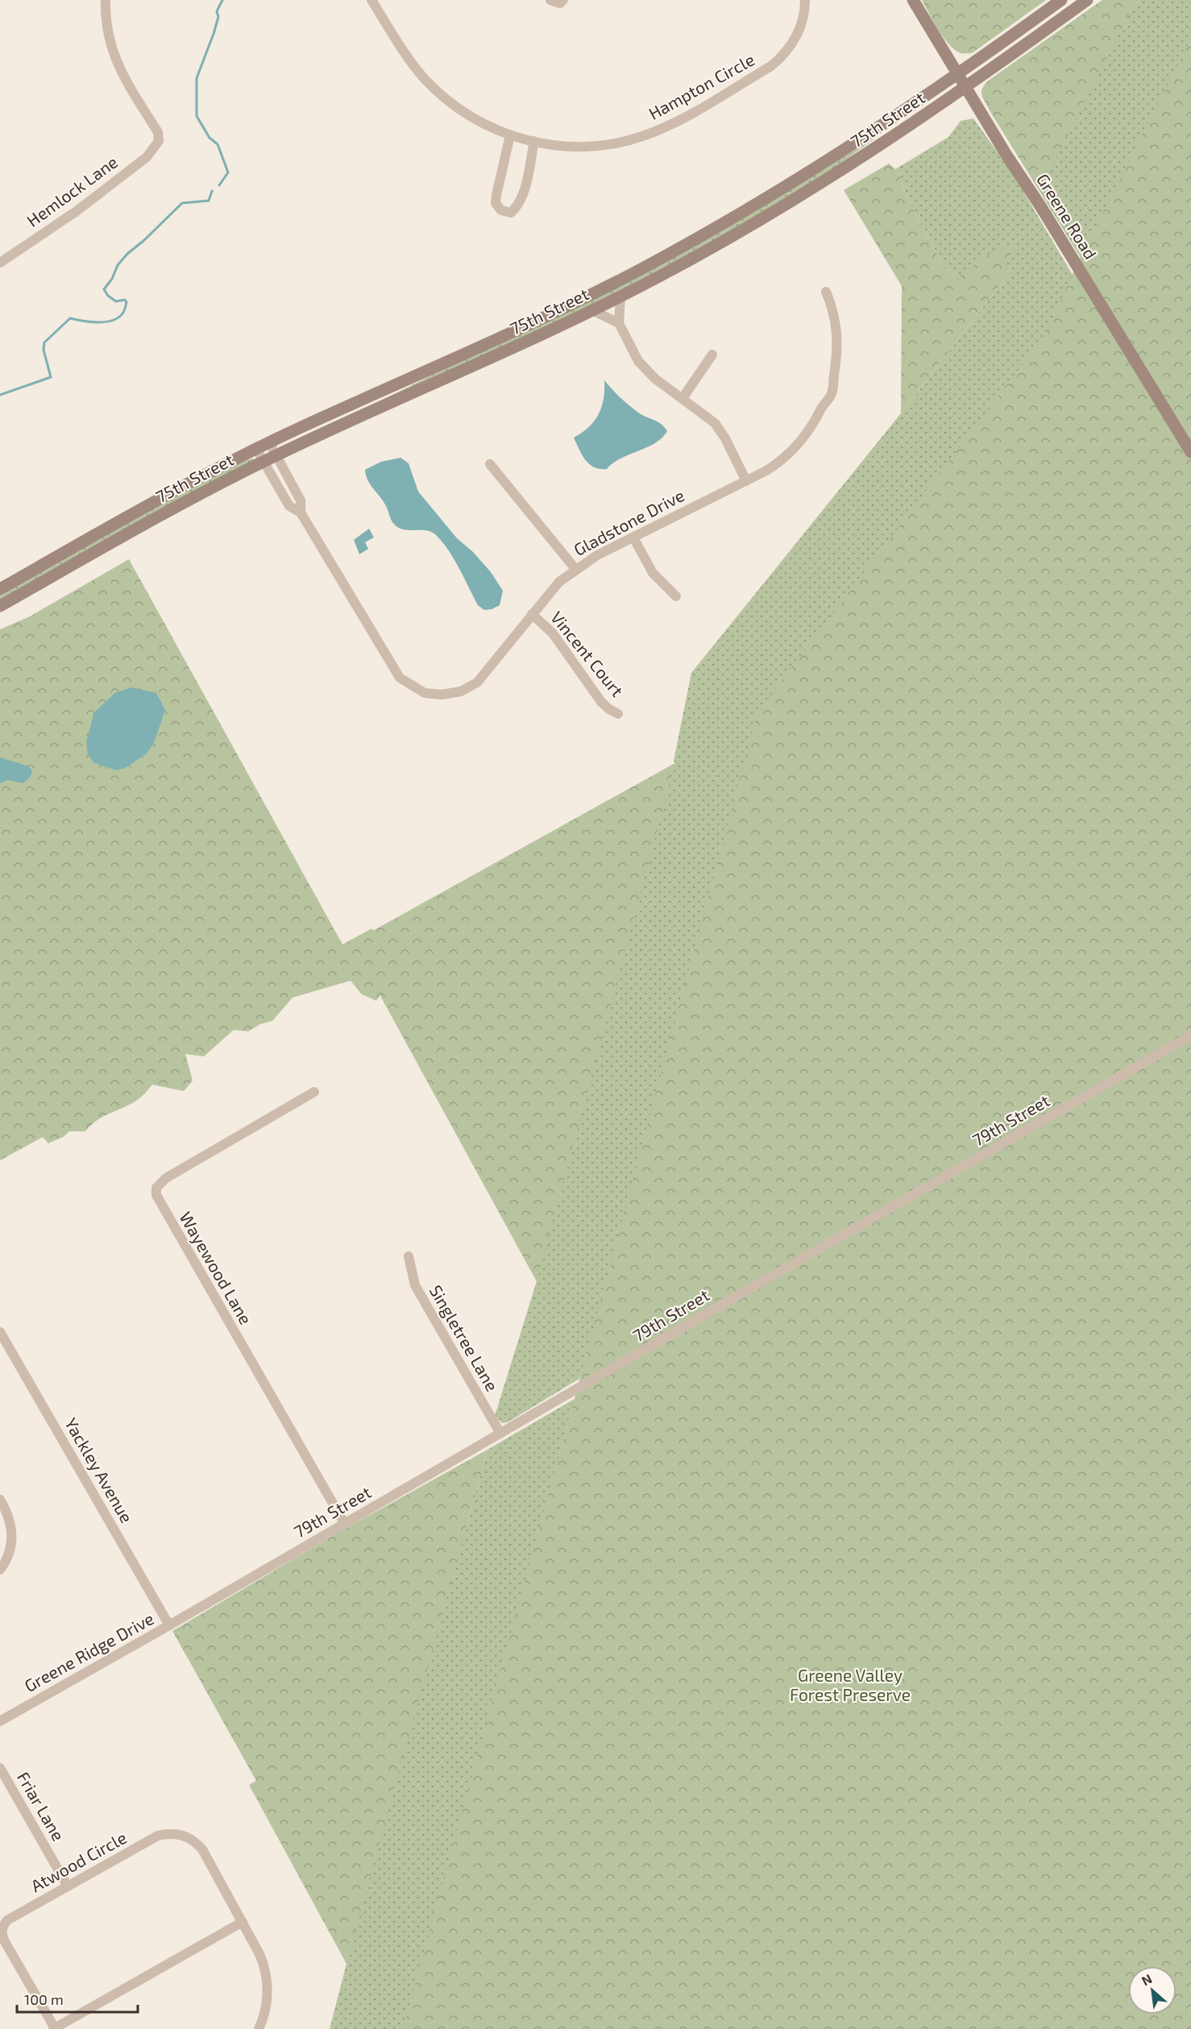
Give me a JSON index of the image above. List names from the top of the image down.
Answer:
{
  "streets": {
    "main road": ["75th Street", "Greene Road"],
    "street": [
      "Hampton Circle",
      "Hemlock Lane",
      "Gladstone Drive",
      "Vincent Court",
      "79th Street",
      "Wayewood Lane",
      "Singletree Lane",
      "Yackley Avenue",
      "Greene Ridge Drive",
      "Friar Lane",
      "Atwood Circle"
    ]
  },
  "crossings": [
    ["75th Street", "Greene Road"],
    ["75th Street", "Gladstone Drive"],
    ["Gladstone Drive", "Vincent Court"],
    ["79th Street", "Wayewood Lane"],
    ["79th Street", "Singletree Lane"],
    ["79th Street", "Yackley Avenue"],
    ["79th Street", "Greene Ridge Drive"],
    ["Yackley Avenue", "Greene Ridge Drive"],
    ["Friar Lane", "Atwood Circle"]
  ],
  "parks": ["Greene Valley Forest Preserve"],
  "scale_bar": "100 m",
  "north": "top left"
}
